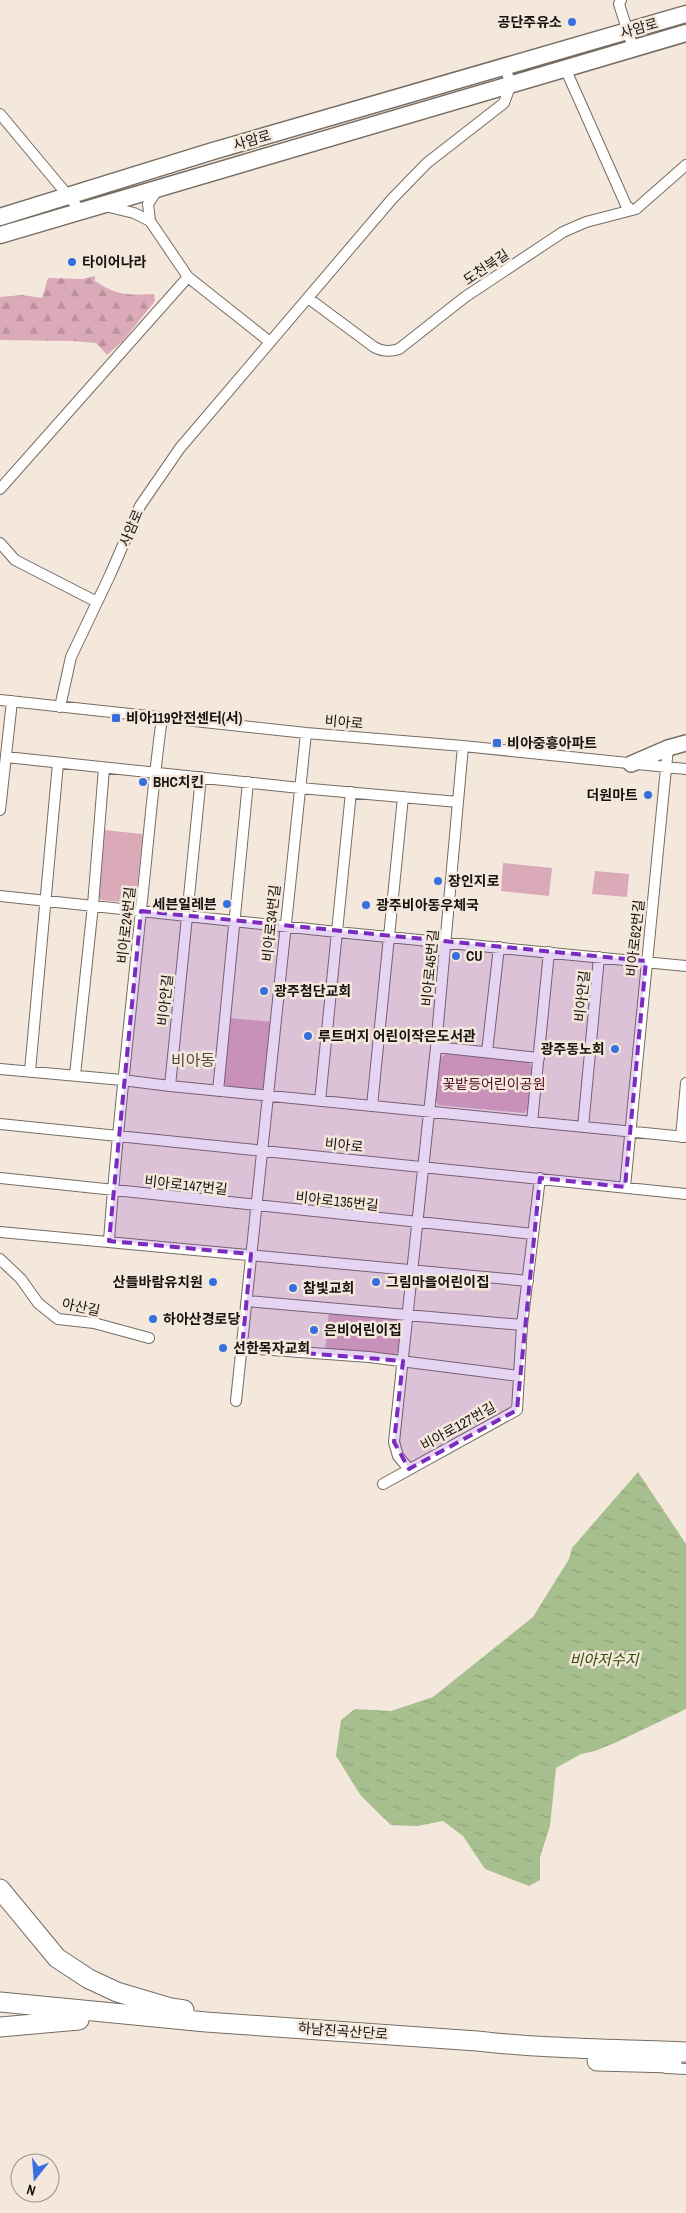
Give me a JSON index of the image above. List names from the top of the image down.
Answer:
{
  "streets": {
    "highway": ["하남진곡산단로"],
    "main road": ["사암로"],
    "street": [
      "도천북길",
      "비아로",
      "비아로34번길",
      "비아로24번길",
      "비아로62번길",
      "비아로45번길",
      "비아안길",
      "비아로147번길",
      "비아로135번길",
      "아산길",
      "비아로127번길"
    ]
  },
  "crossings": [
    ["사암로", "도천북길"],
    ["사암로", "비아로"],
    ["비아로", "비아로34번길"],
    ["비아로", "비아로24번길"],
    ["비아로", "비아로62번길"],
    ["비아로", "비아로45번길"],
    ["비아로", "비아로127번길"],
    ["비아로34번길", "비아안길"],
    ["비아로24번길", "비아안길"],
    ["비아로62번길", "비아안길"],
    ["비아로45번길", "비아안길"],
    ["비아로147번길", "비아로135번길"]
  ],
  "districts": ["비아동"],
  "water": ["비아저수지"],
  "parks": ["꽃밭등어린이공원"],
  "places": {
    "other": [
      "공단주유소",
      "타이어나라",
      "BHC치킨",
      "더원마트",
      "장인지로",
      "세븐일레븐",
      "광주비아동우체국",
      "CU",
      "광주첨단교회",
      "루트머지 어린이작은도서관",
      "광주동노회",
      "산들바람유치원",
      "그림마을어린이집",
      "참빛교회",
      "하아산경로당",
      "은비어린이집",
      "선한목자교회"
    ],
    "transit": ["비아119안전센터(서)", "비아중흥아파트"]
  },
  "north": "bottom"
}
